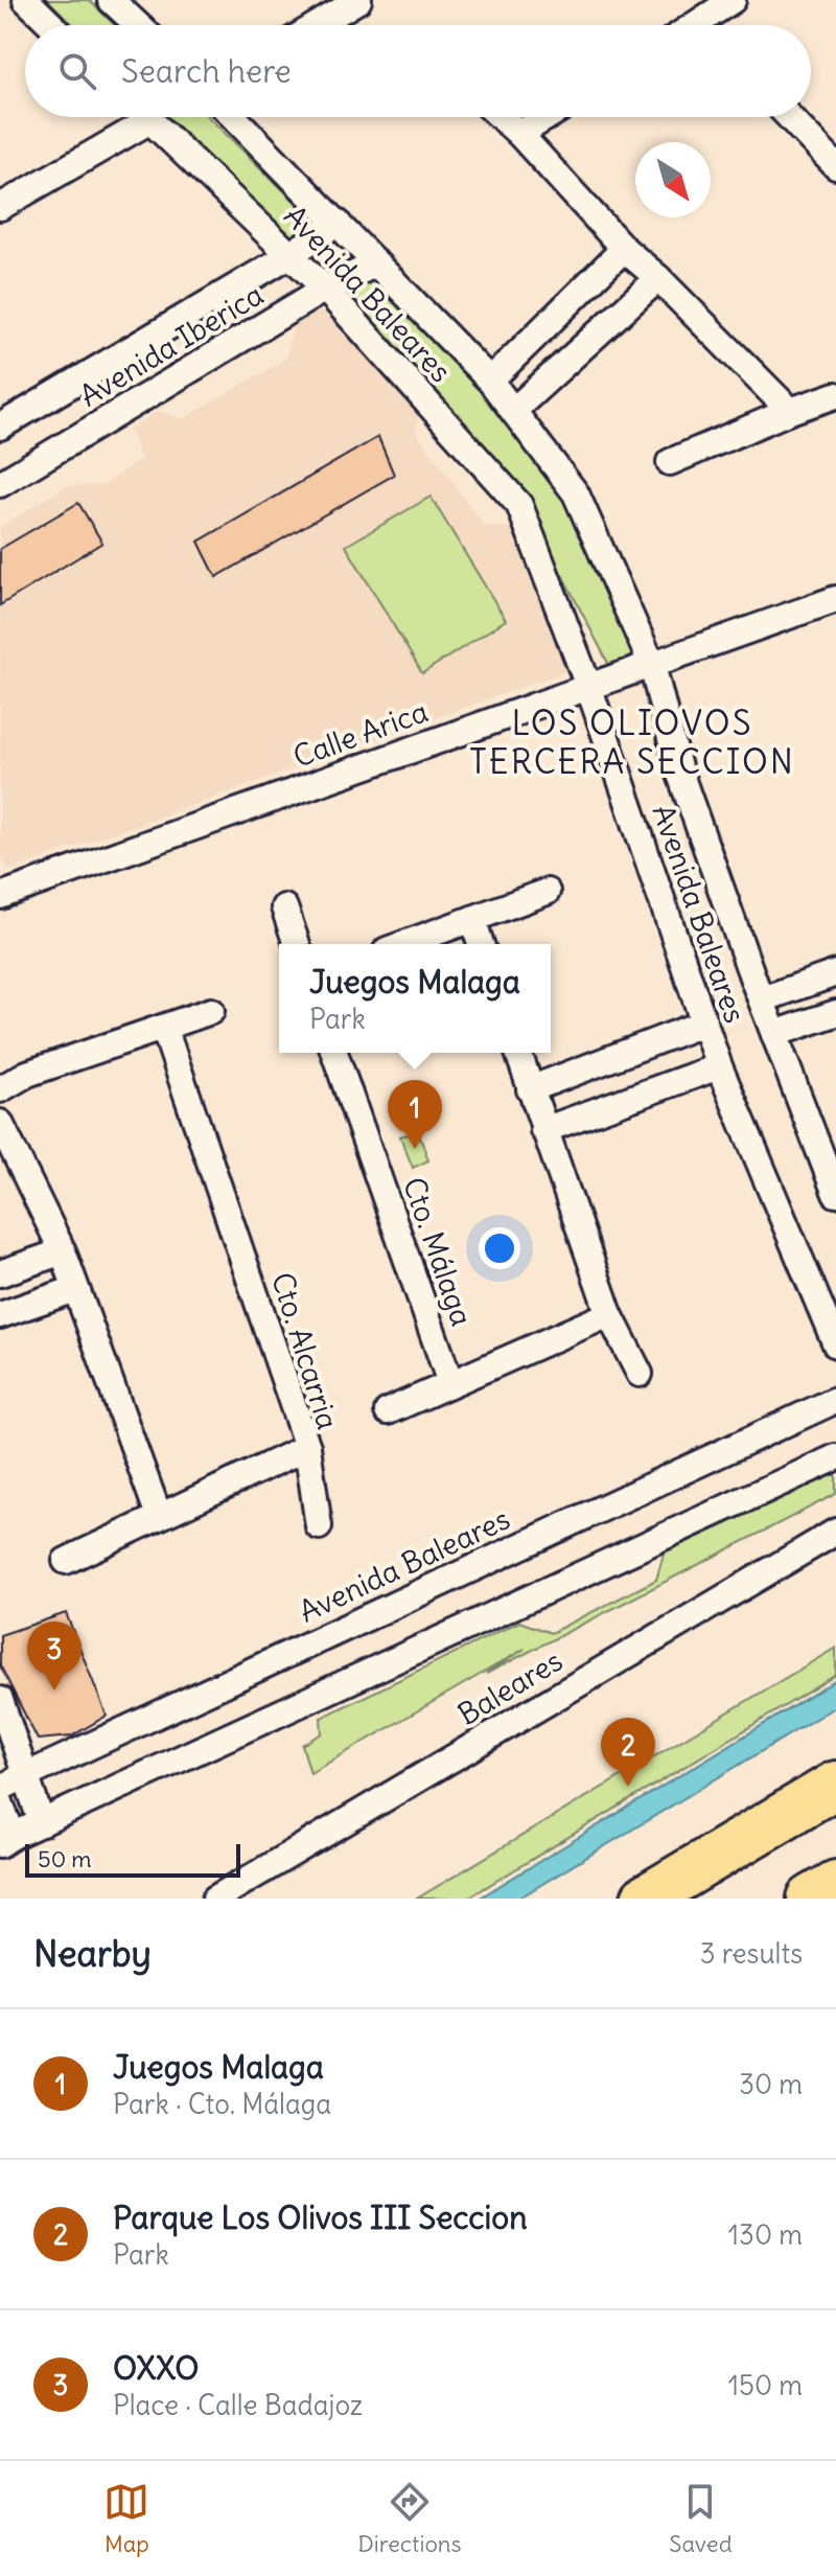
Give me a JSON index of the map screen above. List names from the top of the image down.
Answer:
{
  "streets": {
    "street": [
      "Avenida Baleares",
      "Avenida Iberica",
      "Calle Arica",
      "Cto. Málaga",
      "Cto. Alcarria",
      "Baleares"
    ]
  },
  "crossings": [
    ["Avenida Baleares", "Avenida Iberica"],
    ["Avenida Baleares", "Calle Arica"]
  ],
  "districts": ["LOS OLIOVOS TERCERA SECCION"],
  "scale_bar": "50 m",
  "north": "bottom right",
  "page": {
    "search": "Search here",
    "popup": ["Juegos Malaga", "Park"],
    "pins": ["1", "3", "2"],
    "scale": "50 m",
    "heading": ["Nearby", "3 results"],
    "list": [
      {
        "mark": "1",
        "name": "Juegos Malaga",
        "note": "Park · Cto. Málaga",
        "value": "30 m"
      },
      {
        "mark": "2",
        "name": "Parque Los Olivos III Seccion",
        "note": "Park",
        "value": "130 m"
      },
      {
        "mark": "3",
        "name": "OXXO",
        "note": "Place · Calle Badajoz",
        "value": "150 m"
      }
    ],
    "nav": ["Map", "Directions", "Saved"]
  }
}
